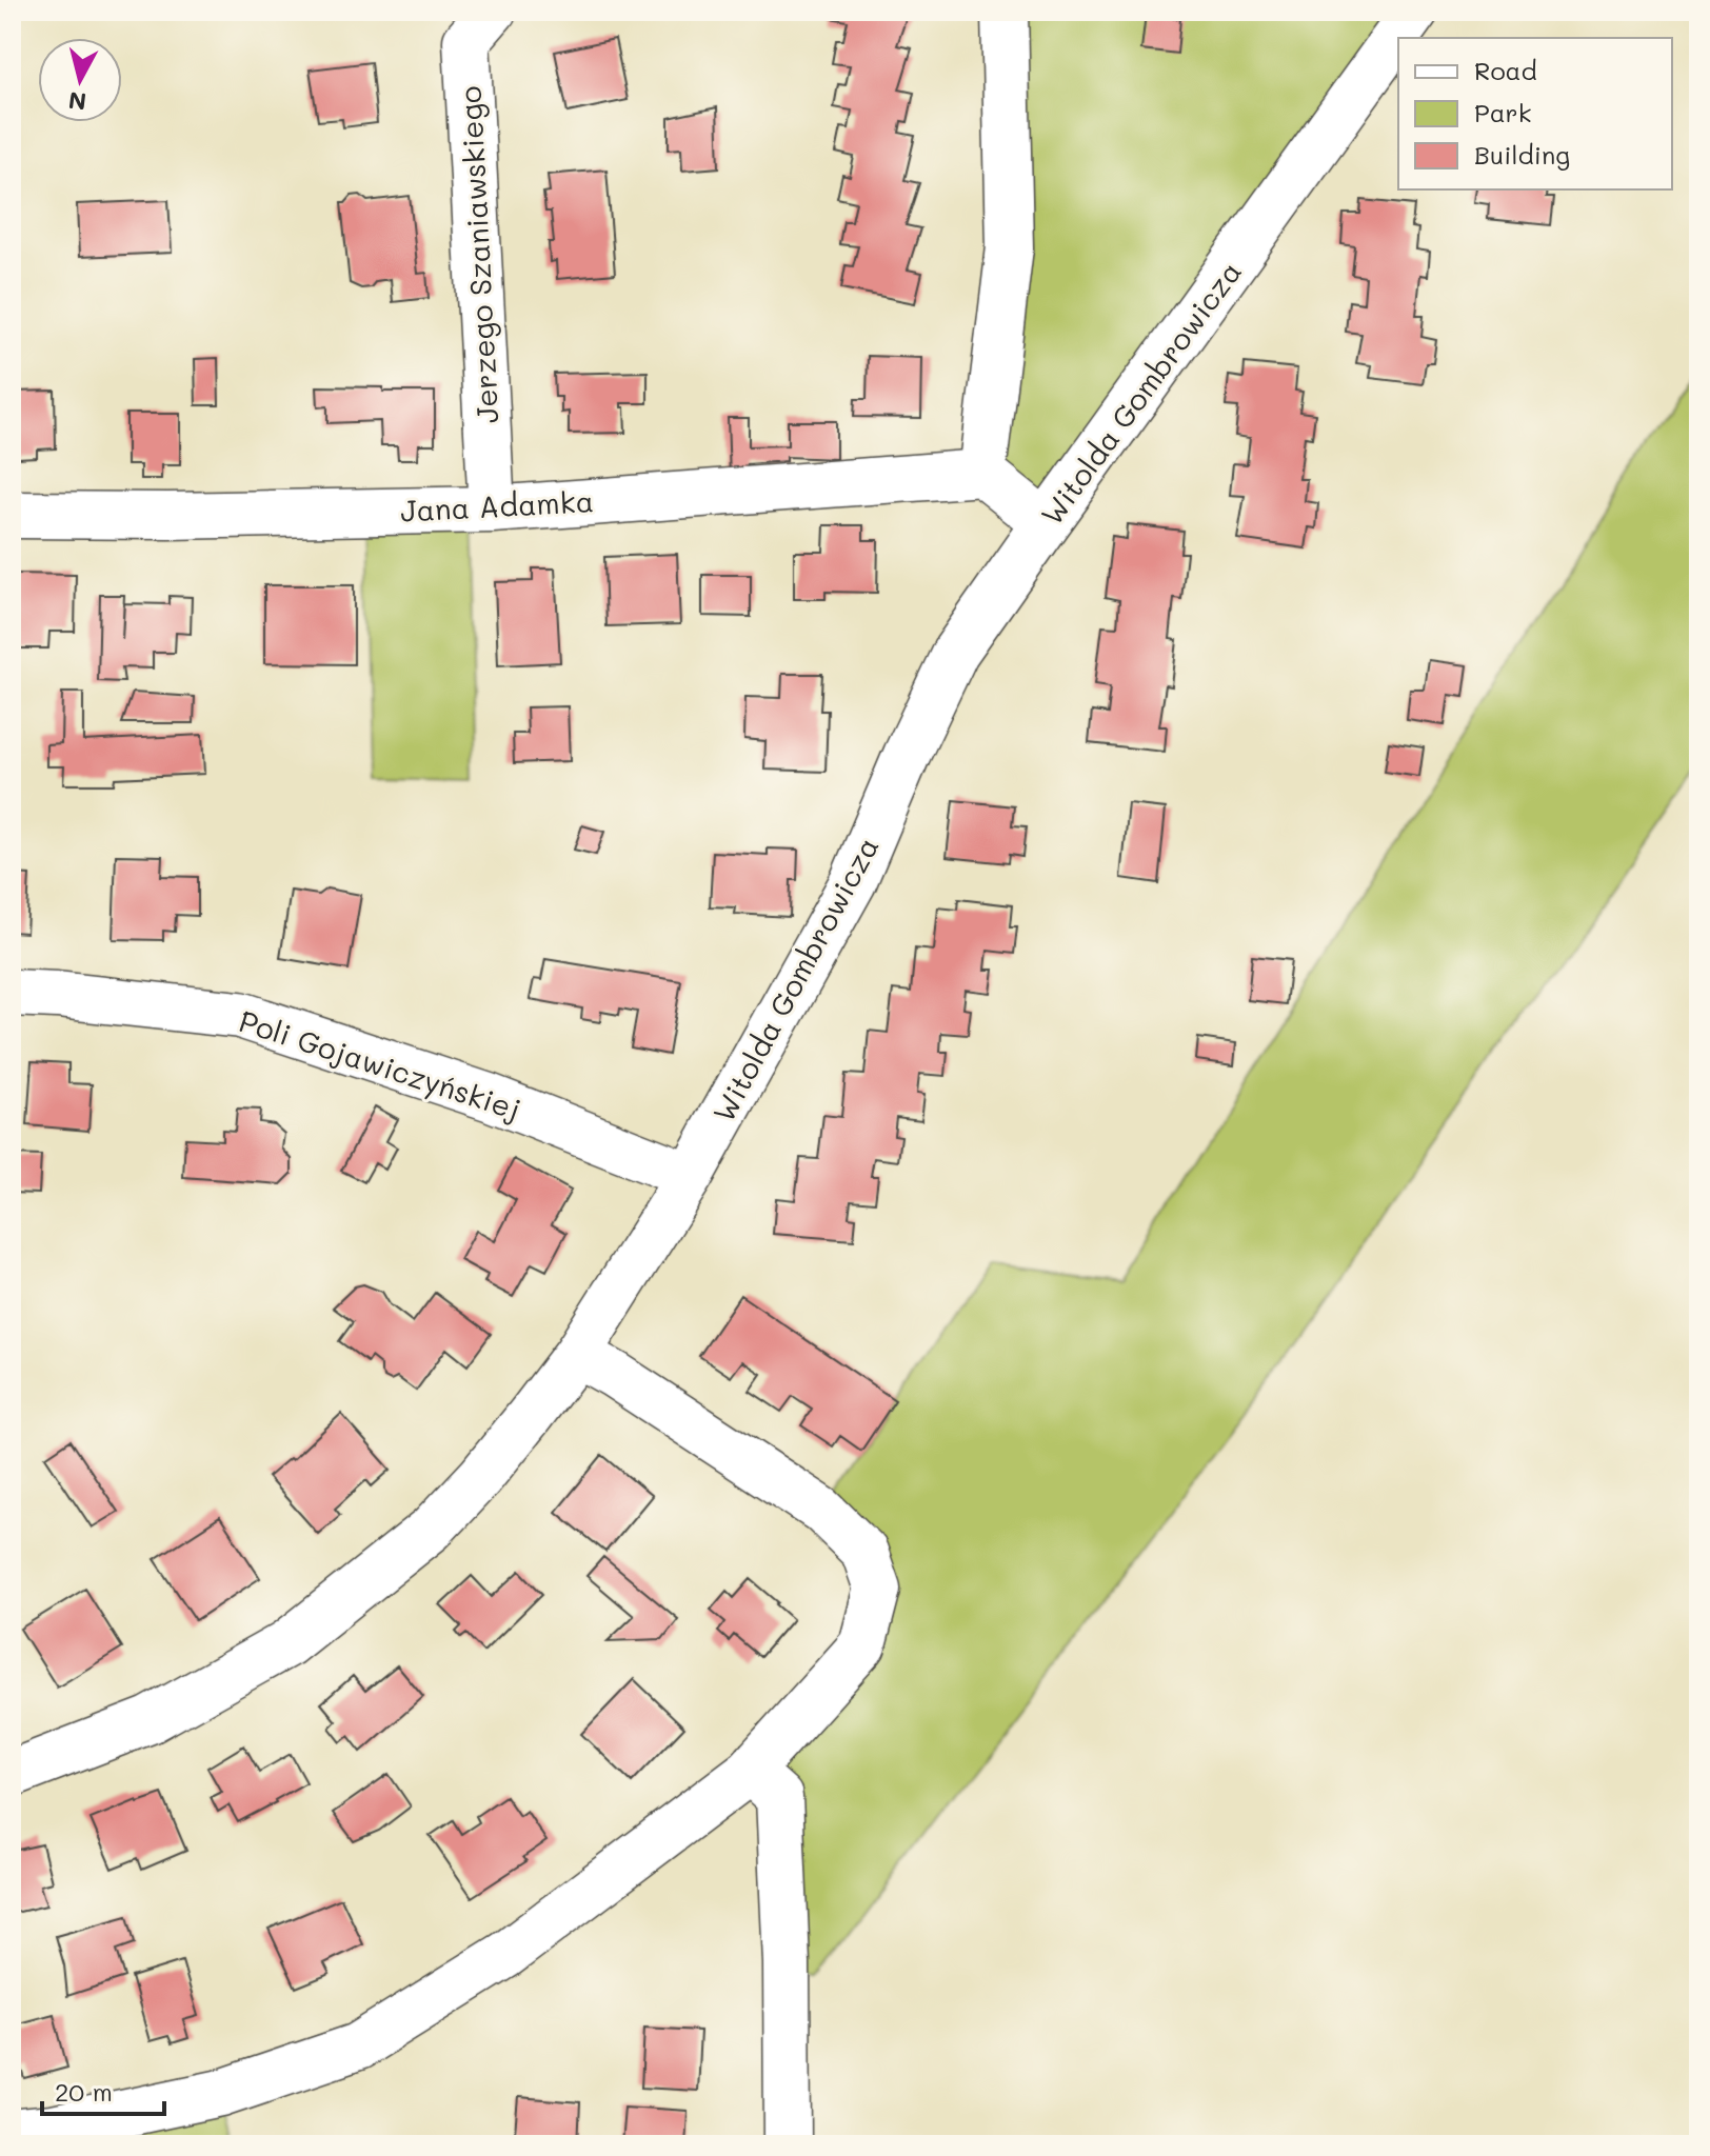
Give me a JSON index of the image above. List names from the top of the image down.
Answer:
{
  "streets": {
    "street": [
      "Jerzego Szaniawskiego",
      "Witolda Gombrowicza",
      "Jana Adamka",
      "Poli Gojawiczyńskiej"
    ]
  },
  "crossings": [
    ["Jerzego Szaniawskiego", "Jana Adamka"],
    ["Witolda Gombrowicza", "Poli Gojawiczyńskiej"]
  ],
  "legend": ["Road", "Park", "Building"],
  "scale_bar": "20 m",
  "north": "bottom"
}
